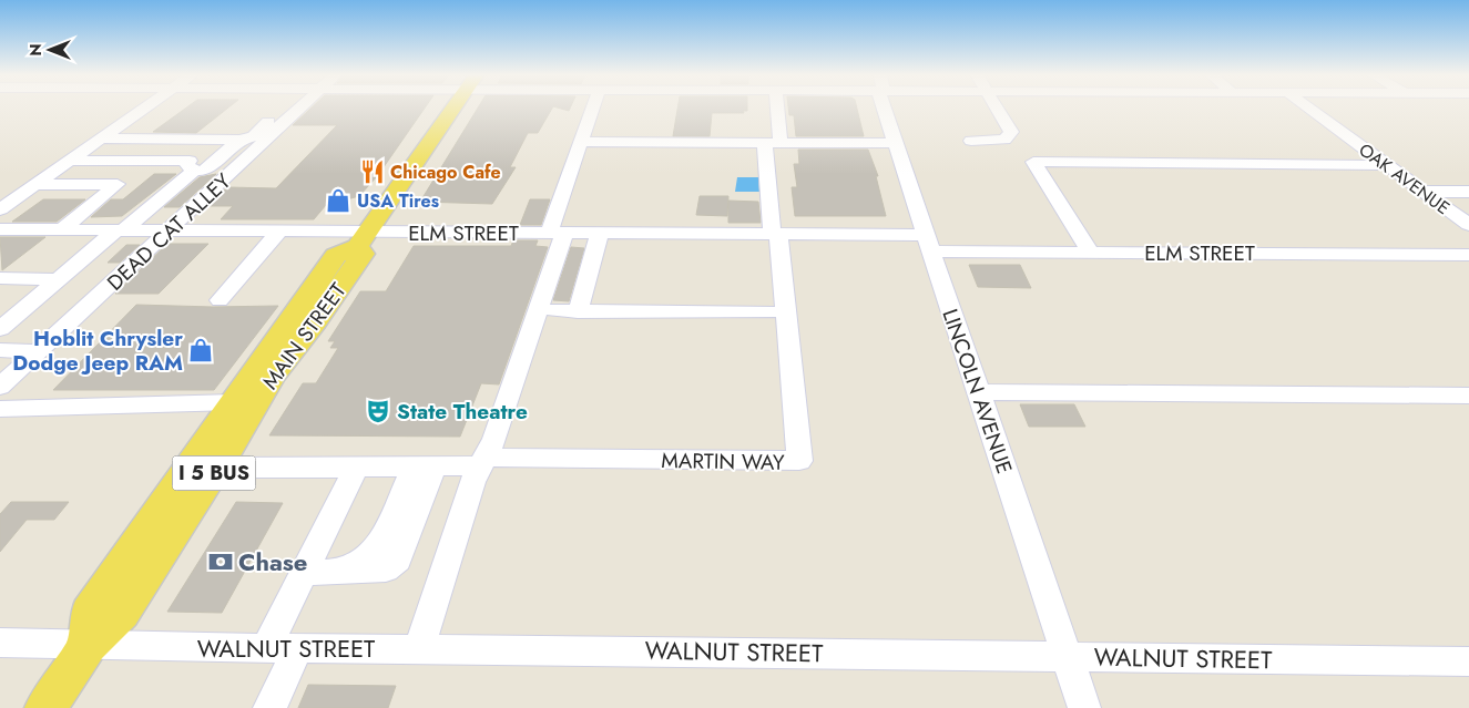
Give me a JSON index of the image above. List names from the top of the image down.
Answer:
{
  "streets": {
    "main road": ["MAIN STREET", "I 5 BUS"],
    "street": [
      "OAK AVENUE",
      "DEAD CAT ALLEY",
      "ELM STREET",
      "LINCOLN AVENUE",
      "MARTIN WAY",
      "WALNUT STREET"
    ]
  },
  "crossings": [
    ["DEAD CAT ALLEY", "ELM STREET"],
    ["ELM STREET", "MAIN STREET"],
    ["ELM STREET", "LINCOLN AVENUE"],
    ["ELM STREET", "MARTIN WAY"],
    ["MAIN STREET", "WALNUT STREET"],
    ["LINCOLN AVENUE", "WALNUT STREET"]
  ],
  "places": {
    "restaurant": ["Chicago Cafe"],
    "shop": ["USA Tires", "Hoblit Chrysler Dodge Jeep RAM"],
    "theatre": ["State Theatre"],
    "bank": ["Chase"]
  },
  "north": "left"
}
